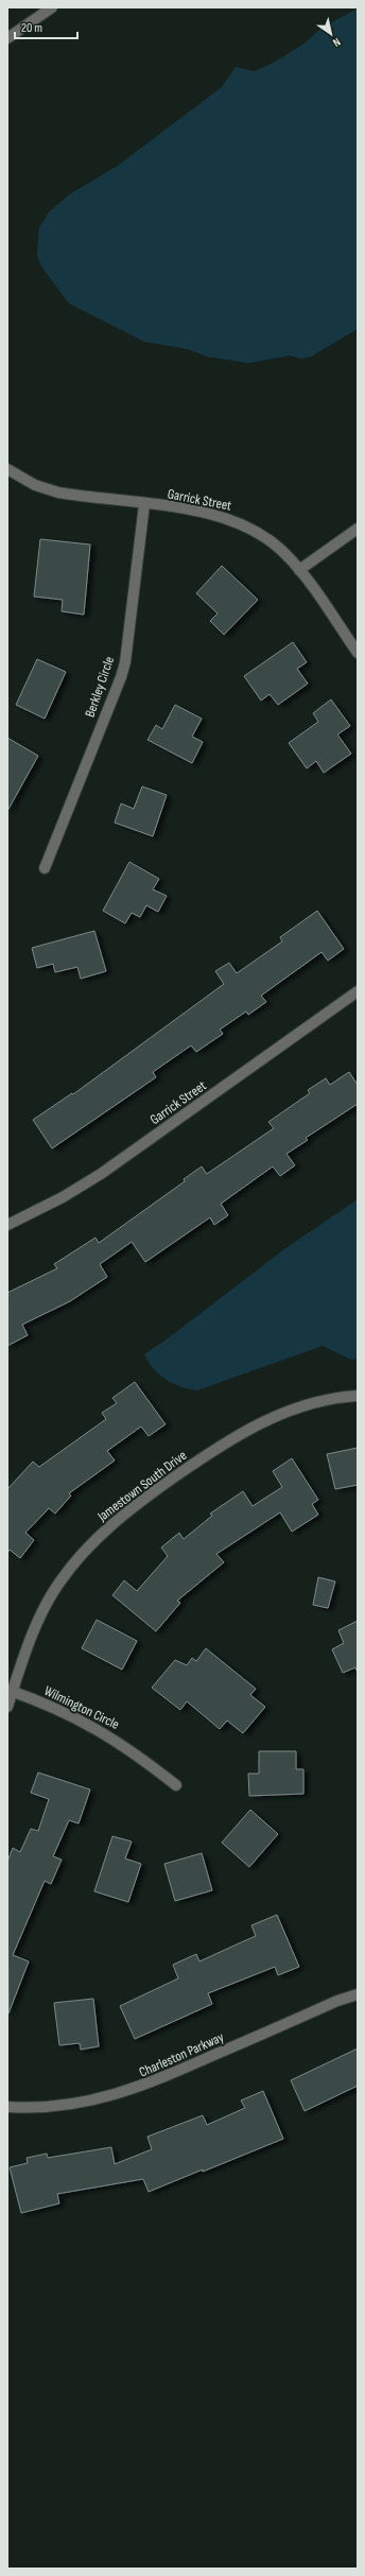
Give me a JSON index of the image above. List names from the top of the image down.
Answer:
{
  "streets": {
    "street": [
      "Garrick Street",
      "Berkley Circle",
      "Jamestown South Drive",
      "Wilmington Circle",
      "Charleston Parkway"
    ]
  },
  "crossings": [
    ["Garrick Street", "Berkley Circle"],
    ["Jamestown South Drive", "Wilmington Circle"]
  ],
  "scale_bar": "20 m",
  "north": "bottom right"
}
